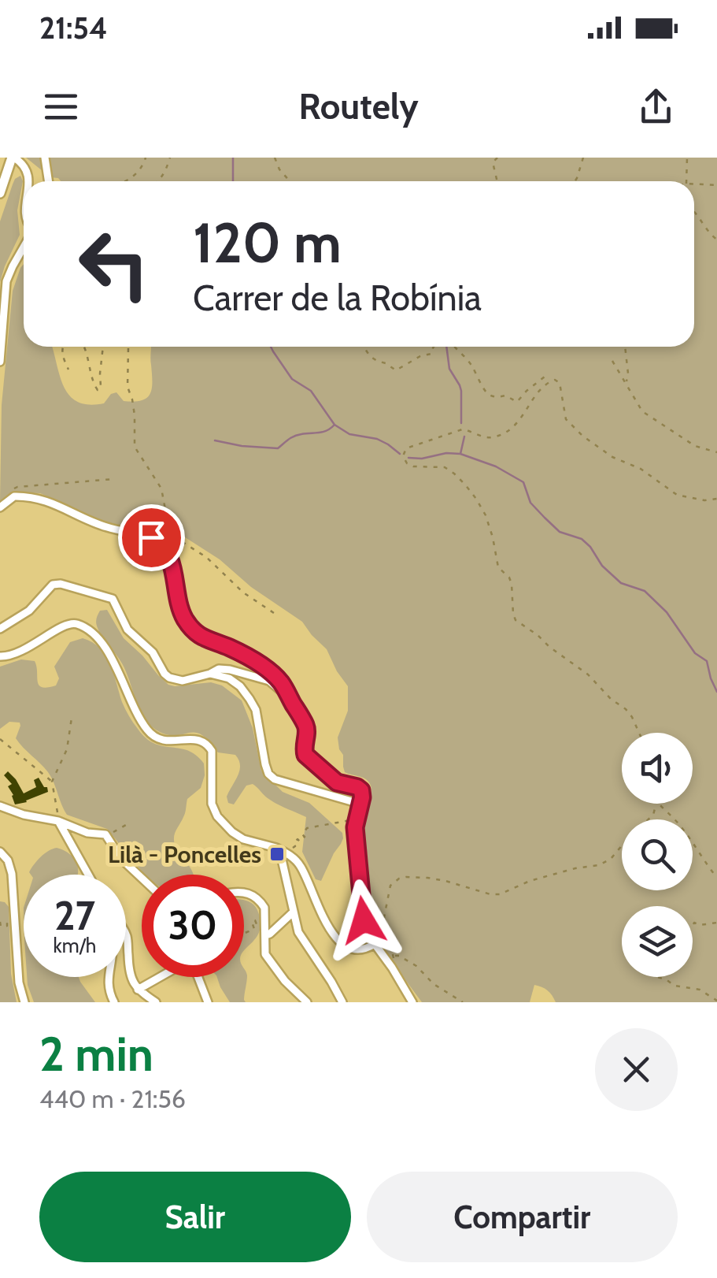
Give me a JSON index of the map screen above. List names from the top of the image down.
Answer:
{
  "places": {
    "transit": ["Lilà - Poncelles"]
  },
  "page": {
    "status": "21:54",
    "header": "Routely",
    "turn": ["120 m", "Carrer de la Robínia"],
    "speed": "27 km/h",
    "limit": "30",
    "heading": ["2 min", "440 m · 21:56"],
    "buttons": ["Salir", "Compartir"]
  }
}
